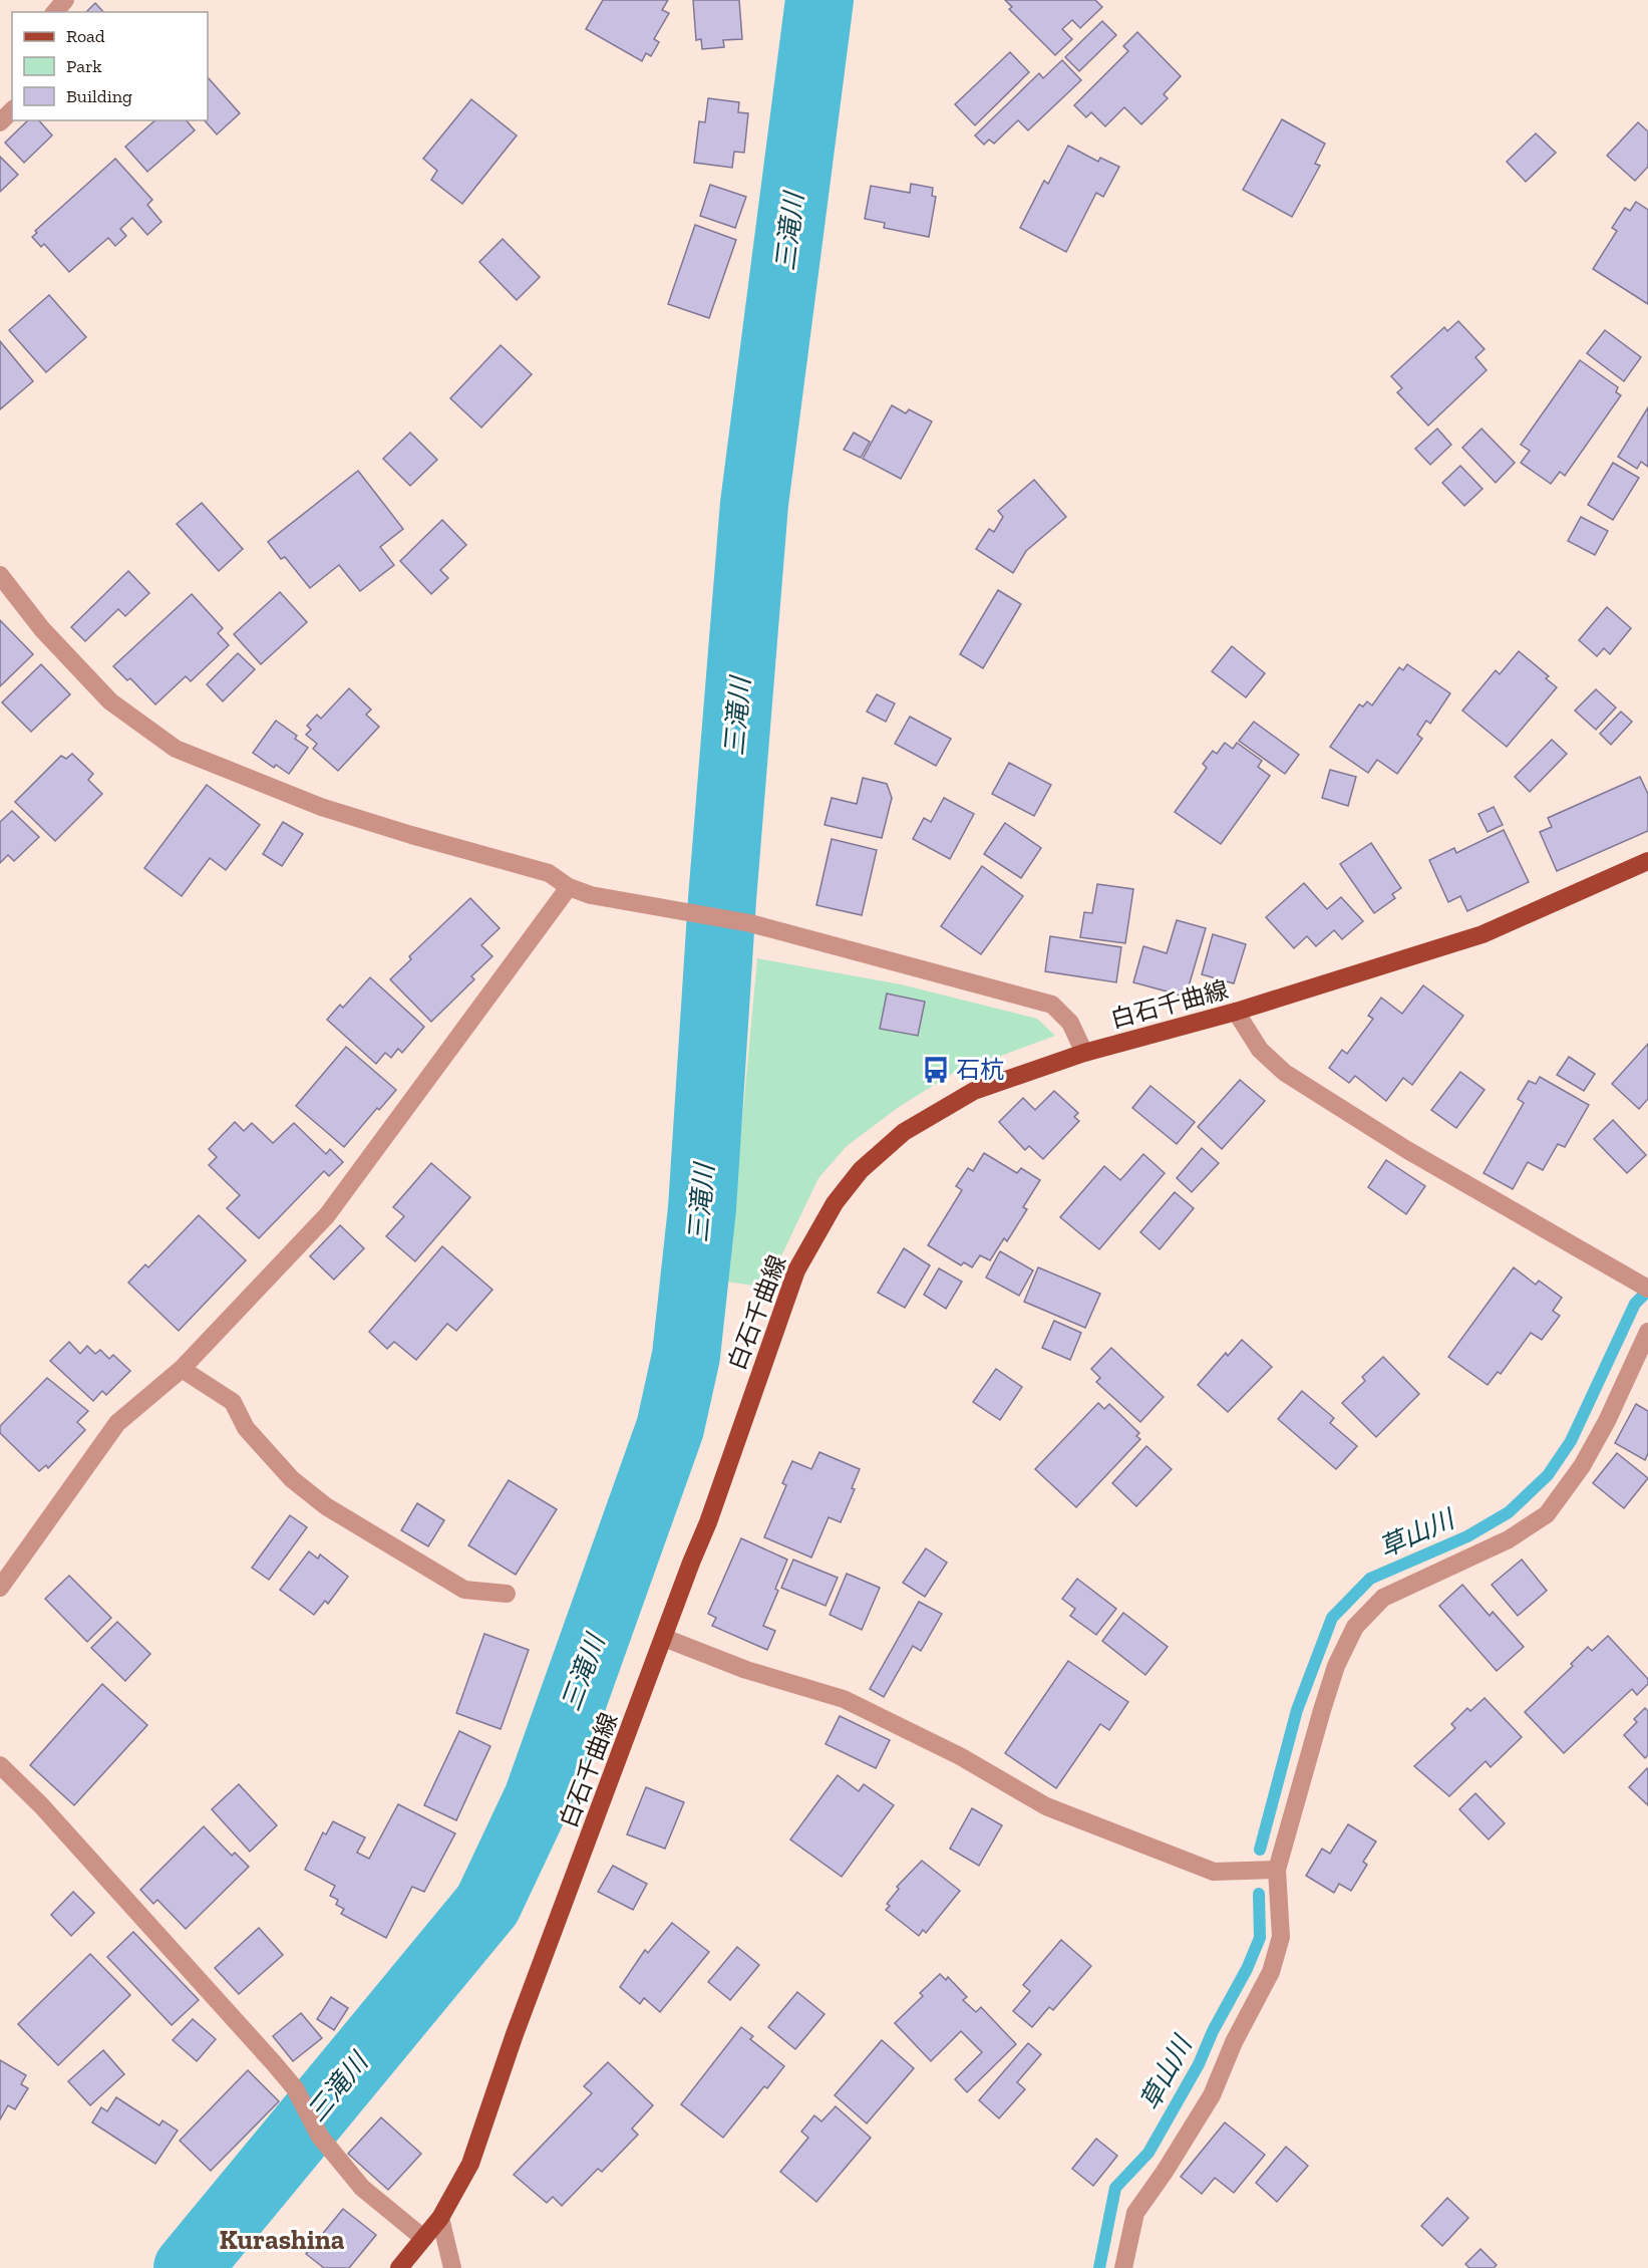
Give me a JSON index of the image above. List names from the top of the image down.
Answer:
{
  "streets": {
    "main road": ["白石千曲線"]
  },
  "districts": ["Kurashina"],
  "water": ["三滝川", "草山川"],
  "places": {
    "bus stop": ["石杭"]
  },
  "legend": ["Road", "Park", "Building"]
}
